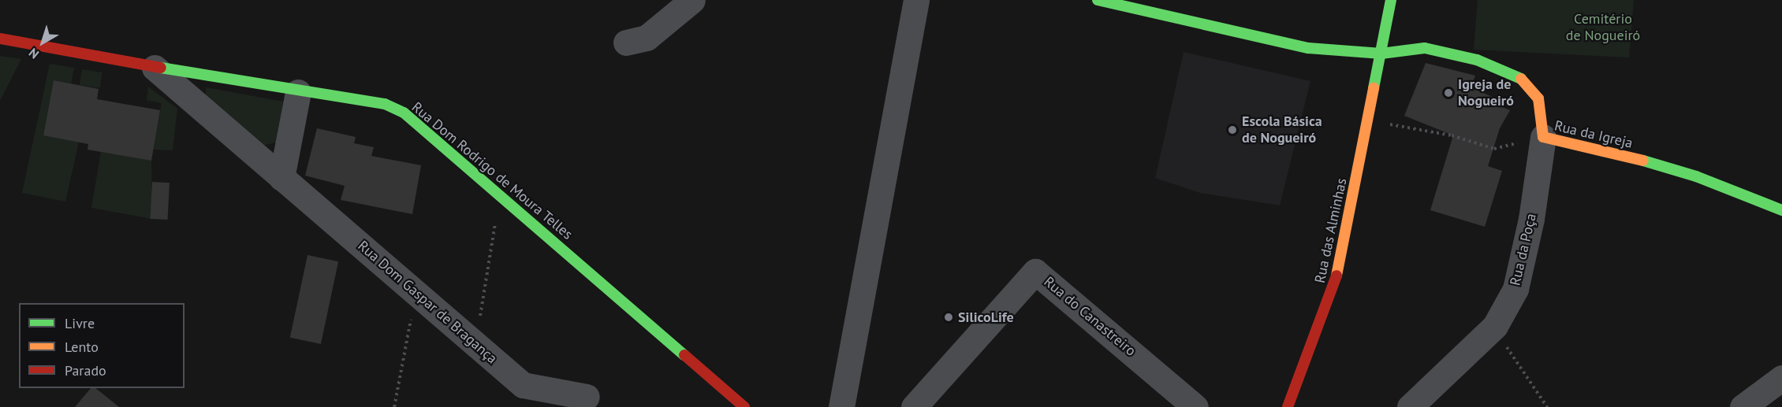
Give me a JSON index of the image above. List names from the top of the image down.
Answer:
{
  "streets": {
    "street": [
      "Rua da Igreja",
      "Rua Dom Rodrigo de Moura Telles",
      "Rua das Alminhas",
      "Rua da Poça",
      "Rua Dom Gaspar de Bragança",
      "Rua do Canastreiro"
    ]
  },
  "crossings": [
    ["Rua da Igreja", "Rua das Alminhas"],
    ["Rua da Igreja", "Rua da Poça"],
    ["Rua Dom Rodrigo de Moura Telles", "Rua Dom Gaspar de Bragança"]
  ],
  "parks": ["Cemitério de Nogueiró"],
  "places": ["Igreja de Nogueiró", "Escola Básica de Nogueiró", "SilicoLife"],
  "legend": ["Livre", "Lento", "Parado"],
  "north": "bottom left"
}
